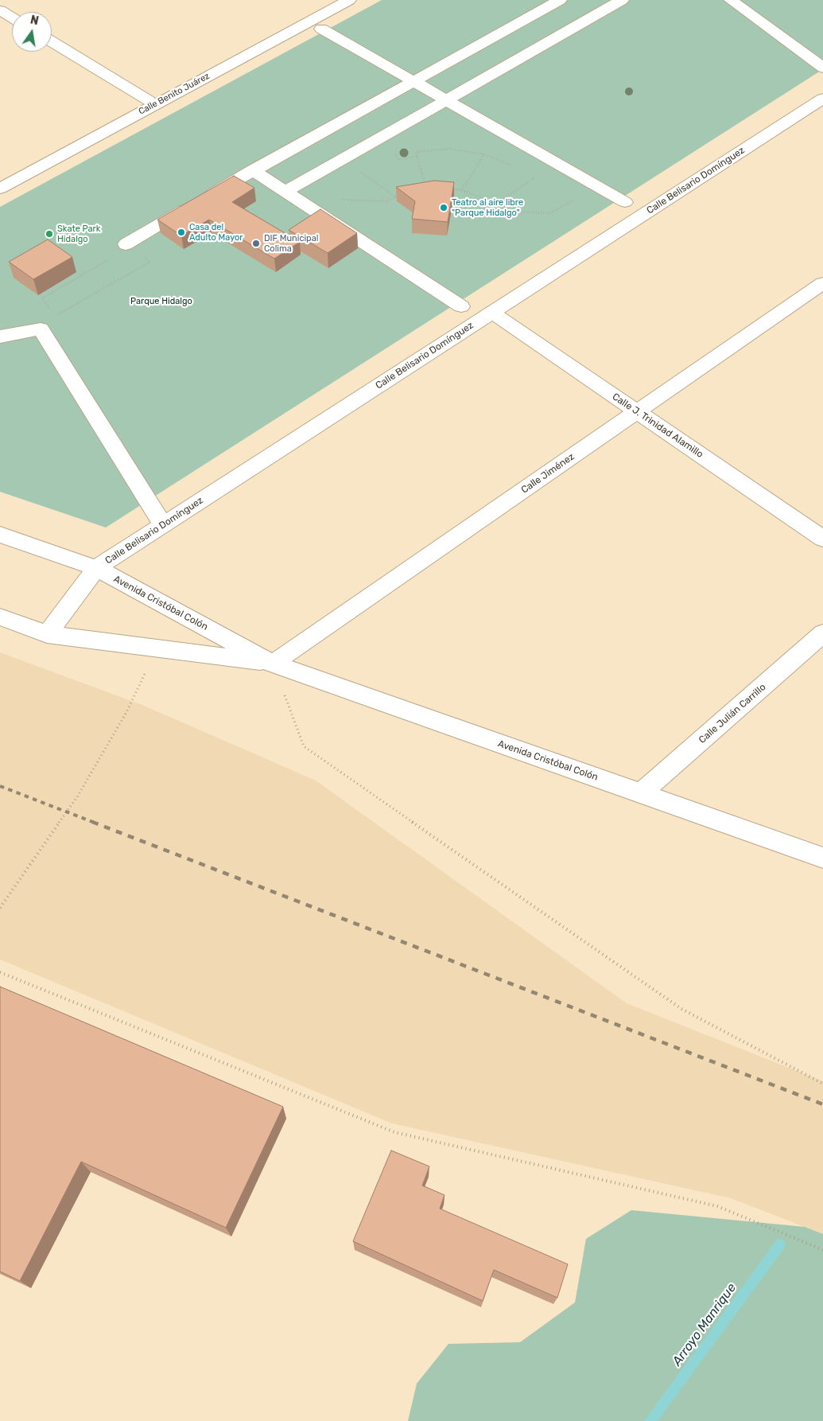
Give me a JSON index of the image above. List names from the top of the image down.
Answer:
{
  "streets": {
    "street": [
      "Calle Benito Juárez",
      "Calle Belisario Domínguez",
      "Calle J. Trinidad Alamillo",
      "Calle Jiménez",
      "Avenida Cristóbal Colón",
      "Calle Julián Carrillo"
    ]
  },
  "crossings": [
    ["Calle Belisario Domínguez", "Calle J. Trinidad Alamillo"],
    ["Calle Belisario Domínguez", "Avenida Cristóbal Colón"],
    ["Calle J. Trinidad Alamillo", "Calle Jiménez"],
    ["Calle Jiménez", "Avenida Cristóbal Colón"],
    ["Avenida Cristóbal Colón", "Calle Julián Carrillo"]
  ],
  "water": ["Arroyo Manrique"],
  "parks": ["Parque Hidalgo"],
  "places": [
    "Teatro al aire libre \"Parque Hidalgo\"",
    "Casa del Adulto Mayor",
    "Skate Park Hidalgo",
    "DIF Municipal Colima"
  ],
  "north": "top"
}
